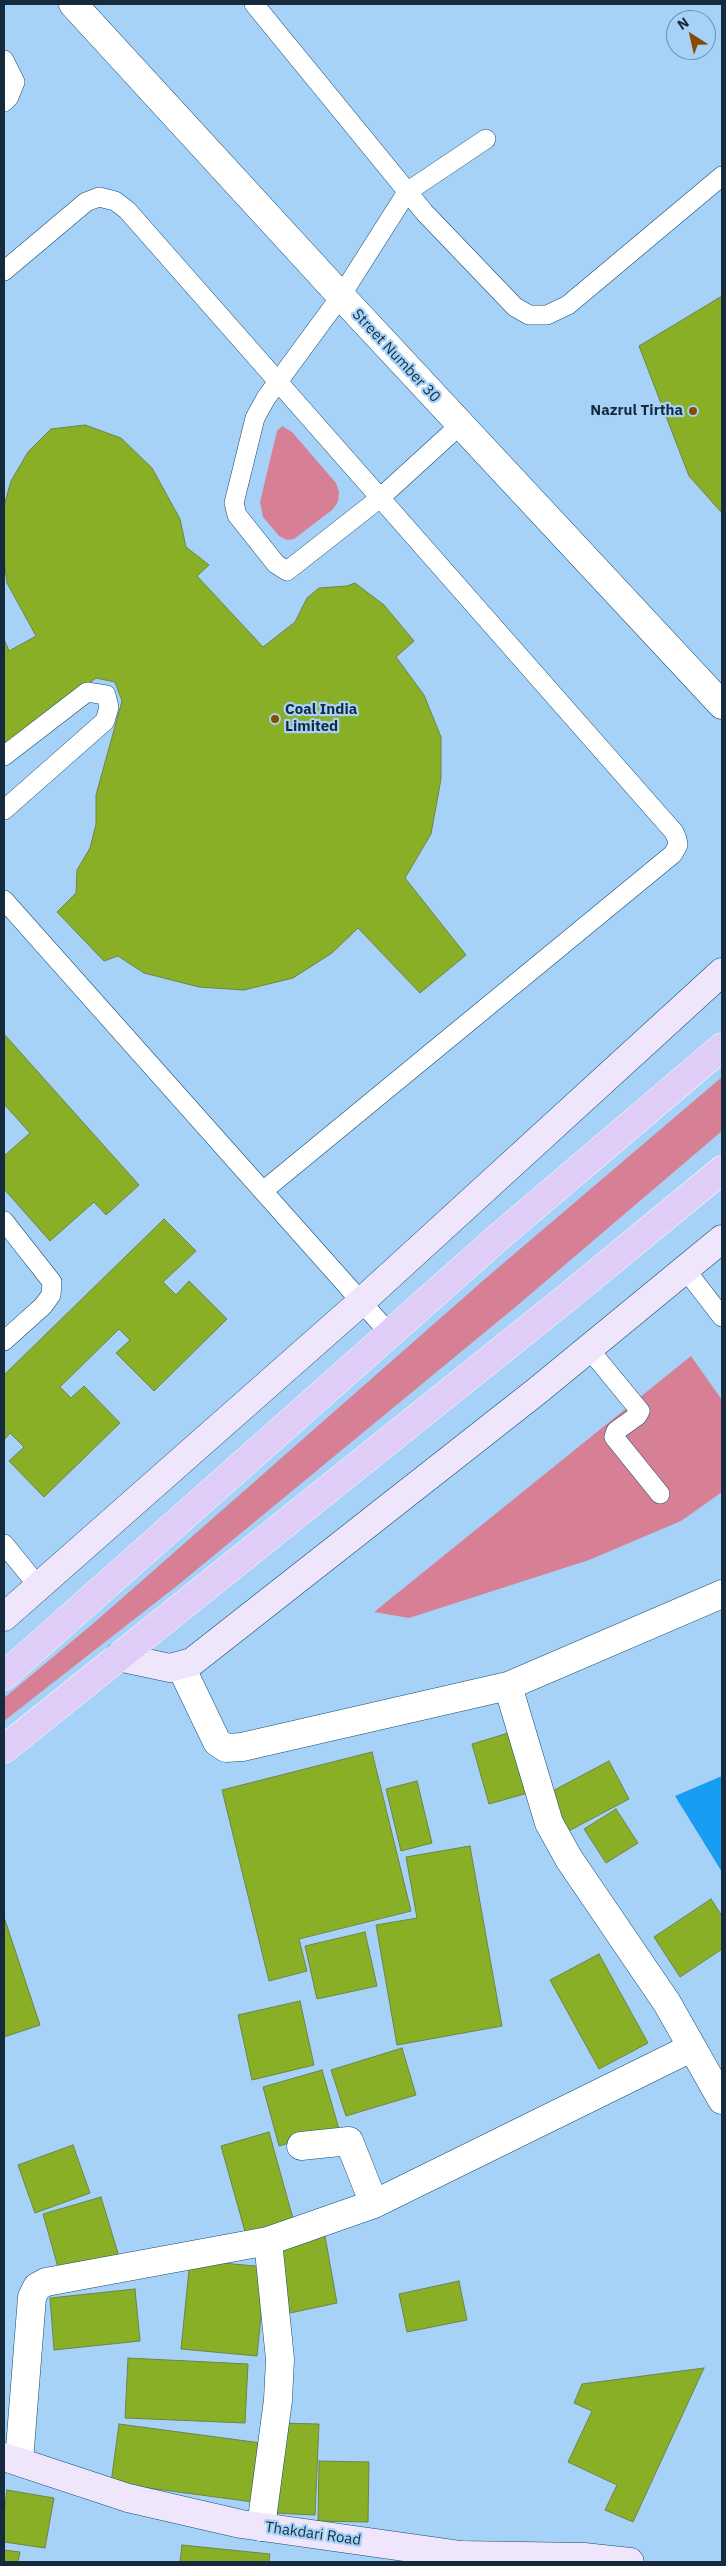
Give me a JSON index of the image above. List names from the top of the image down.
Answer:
{
  "streets": {
    "street": ["Street Number 30", "Thakdari Road"]
  },
  "places": ["Nazrul Tirtha", "Coal India Limited"],
  "north": "top left"
}
